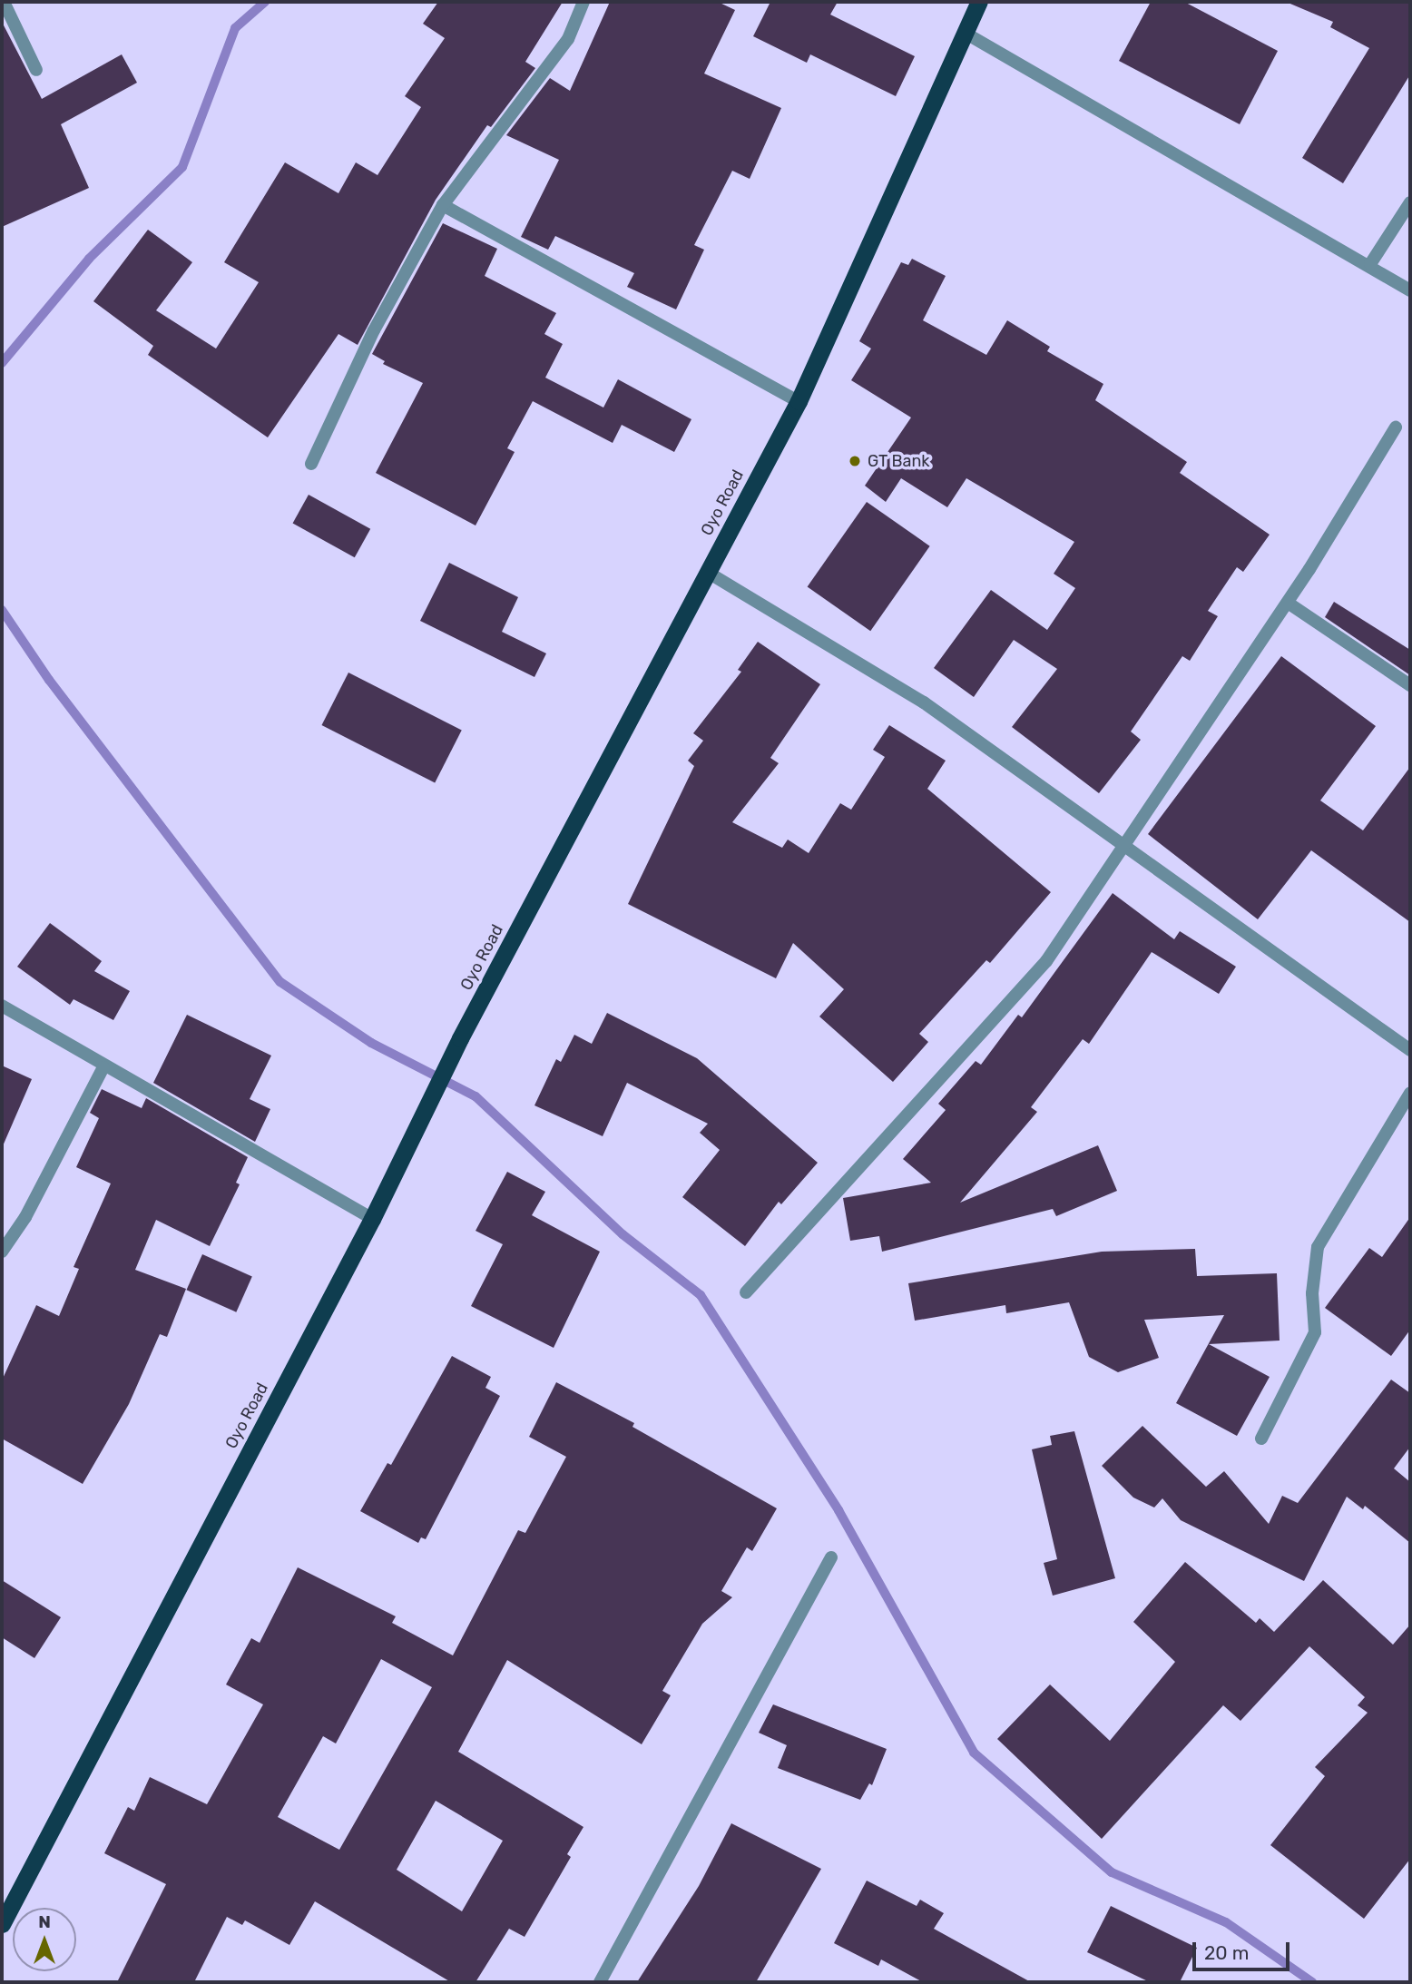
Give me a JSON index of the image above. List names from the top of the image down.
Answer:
{
  "streets": {
    "highway": ["Oyo Road"]
  },
  "places": ["GT Bank"],
  "scale_bar": "20 m",
  "north": "top"
}
